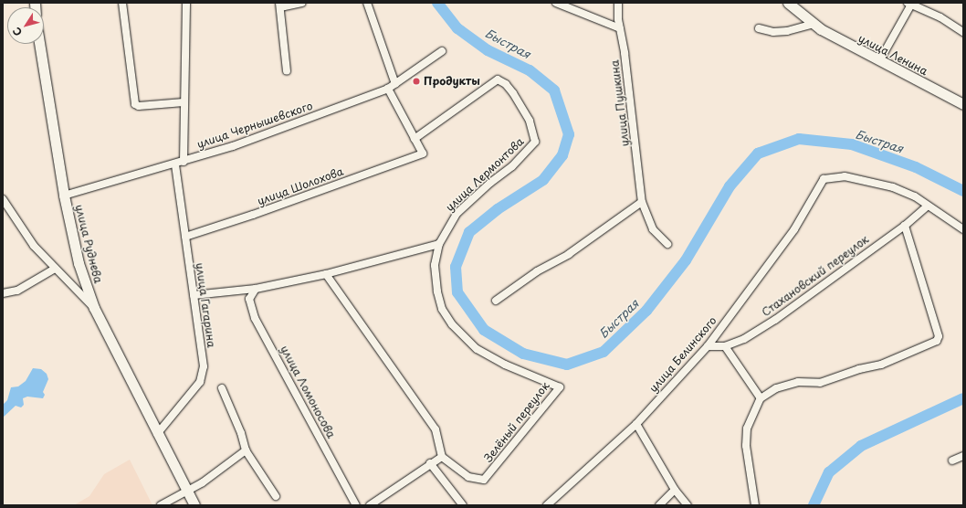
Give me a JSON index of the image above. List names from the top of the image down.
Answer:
{
  "streets": {
    "street": [
      "улица Ленина",
      "улица Пушкина",
      "улица Чернышевского",
      "улица Лермонтова",
      "улица Шолохова",
      "улица Руднева",
      "Стахановский переулок",
      "улица Гагарина",
      "улица Белинского",
      "улица Ломоносова",
      "Зелёный переулок"
    ]
  },
  "crossings": [
    ["улица Чернышевского", "улица Руднева"],
    ["улица Чернышевского", "улица Гагарина"],
    ["улица Лермонтова", "улица Шолохова"],
    ["улица Лермонтова", "Зелёный переулок"],
    ["улица Шолохова", "улица Гагарина"],
    ["улица Руднева", "улица Гагарина"],
    ["Стахановский переулок", "улица Белинского"]
  ],
  "water": ["Быстрая"],
  "places": ["Продукты"],
  "north": "bottom left"
}
